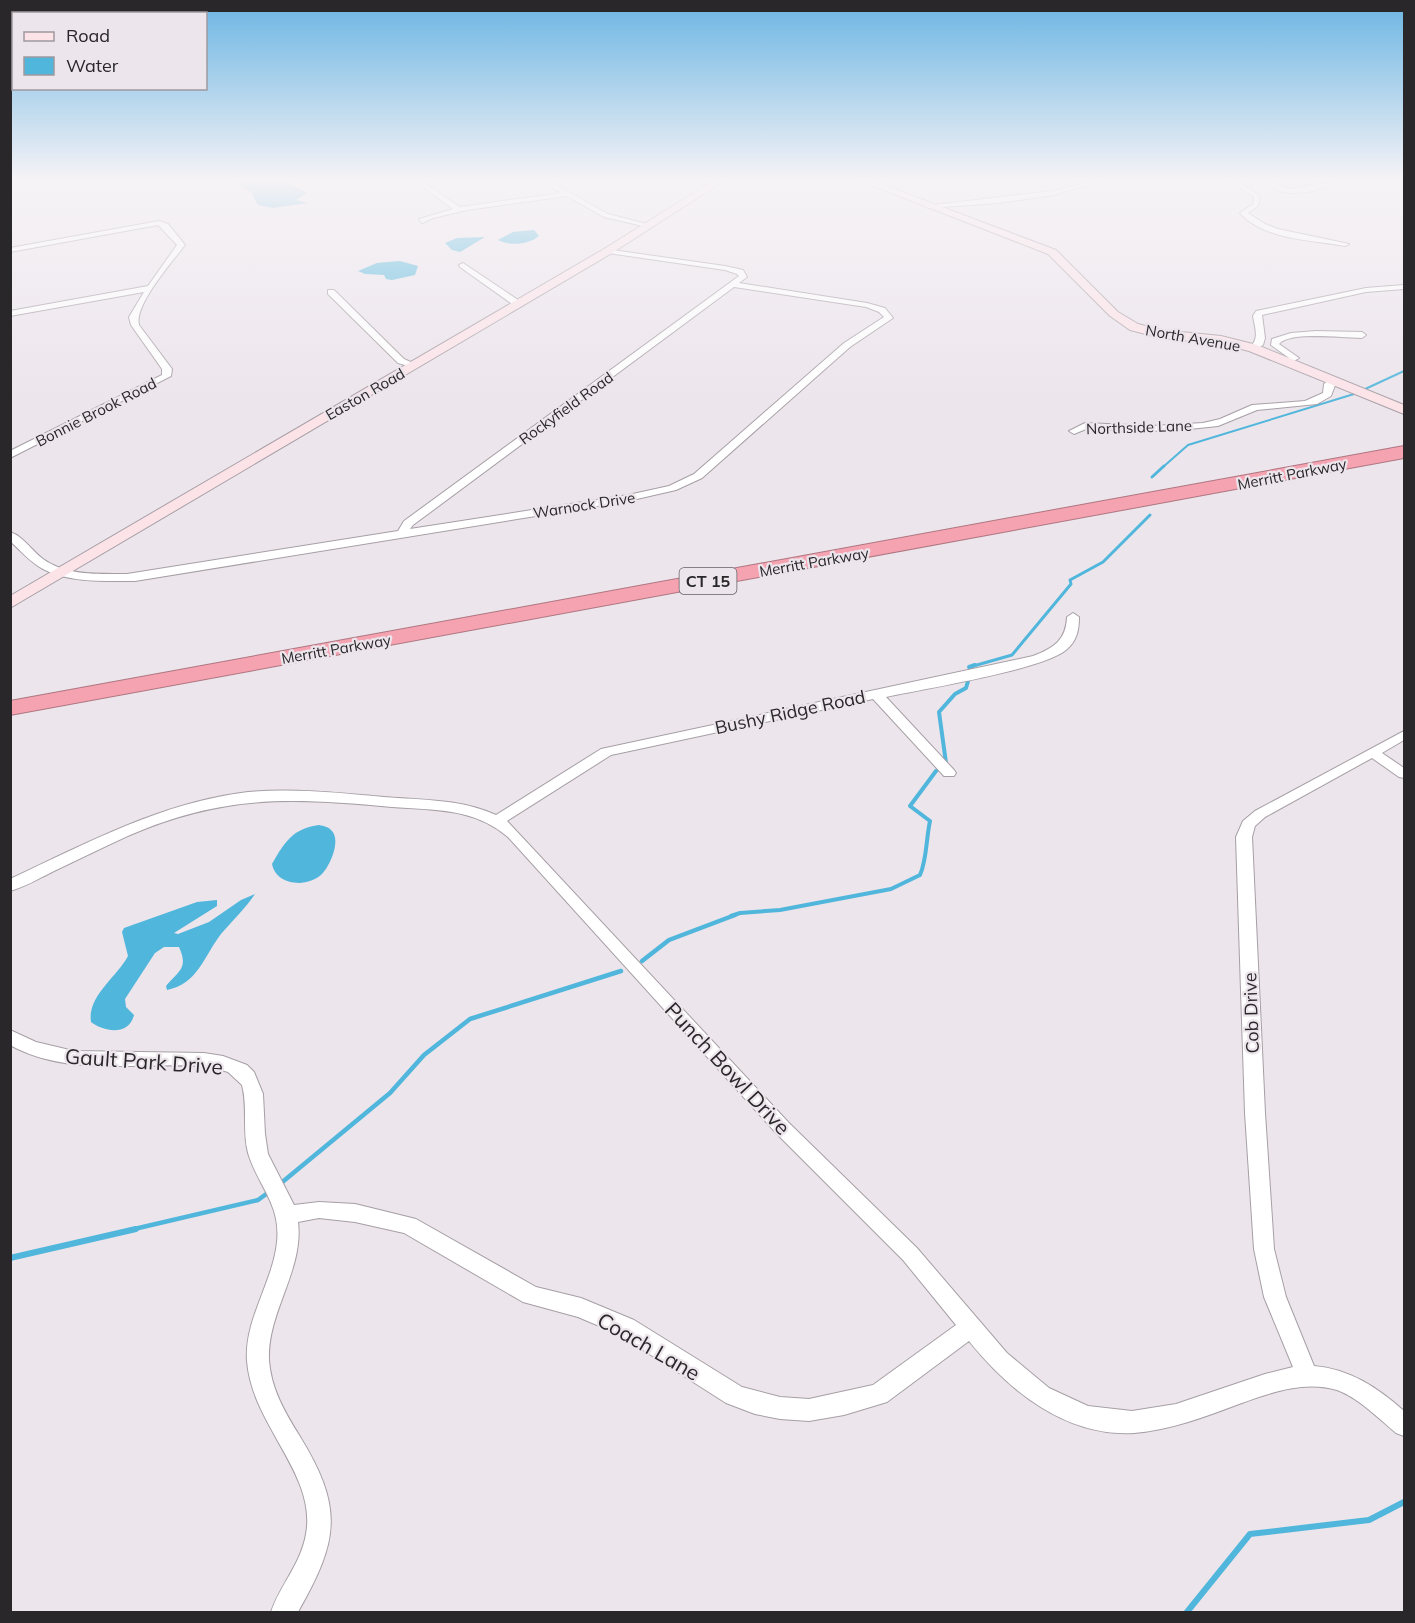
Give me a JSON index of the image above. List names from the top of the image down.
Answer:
{
  "streets": {
    "highway": ["Merritt Parkway", "CT 15"],
    "main road": ["North Avenue", "Easton Road"],
    "street": [
      "Rockyfield Road",
      "Bonnie Brook Road",
      "Northside Lane",
      "Warnock Drive",
      "Bushy Ridge Road",
      "Cob Drive",
      "Gault Park Drive",
      "Punch Bowl Drive",
      "Coach Lane"
    ]
  },
  "crossings": [
    ["North Avenue", "Northside Lane"],
    ["Easton Road", "Warnock Drive"],
    ["Rockyfield Road", "Warnock Drive"],
    ["Bushy Ridge Road", "Punch Bowl Drive"],
    ["Cob Drive", "Punch Bowl Drive"],
    ["Gault Park Drive", "Coach Lane"],
    ["Punch Bowl Drive", "Coach Lane"]
  ],
  "legend": ["Road", "Water"]
}
